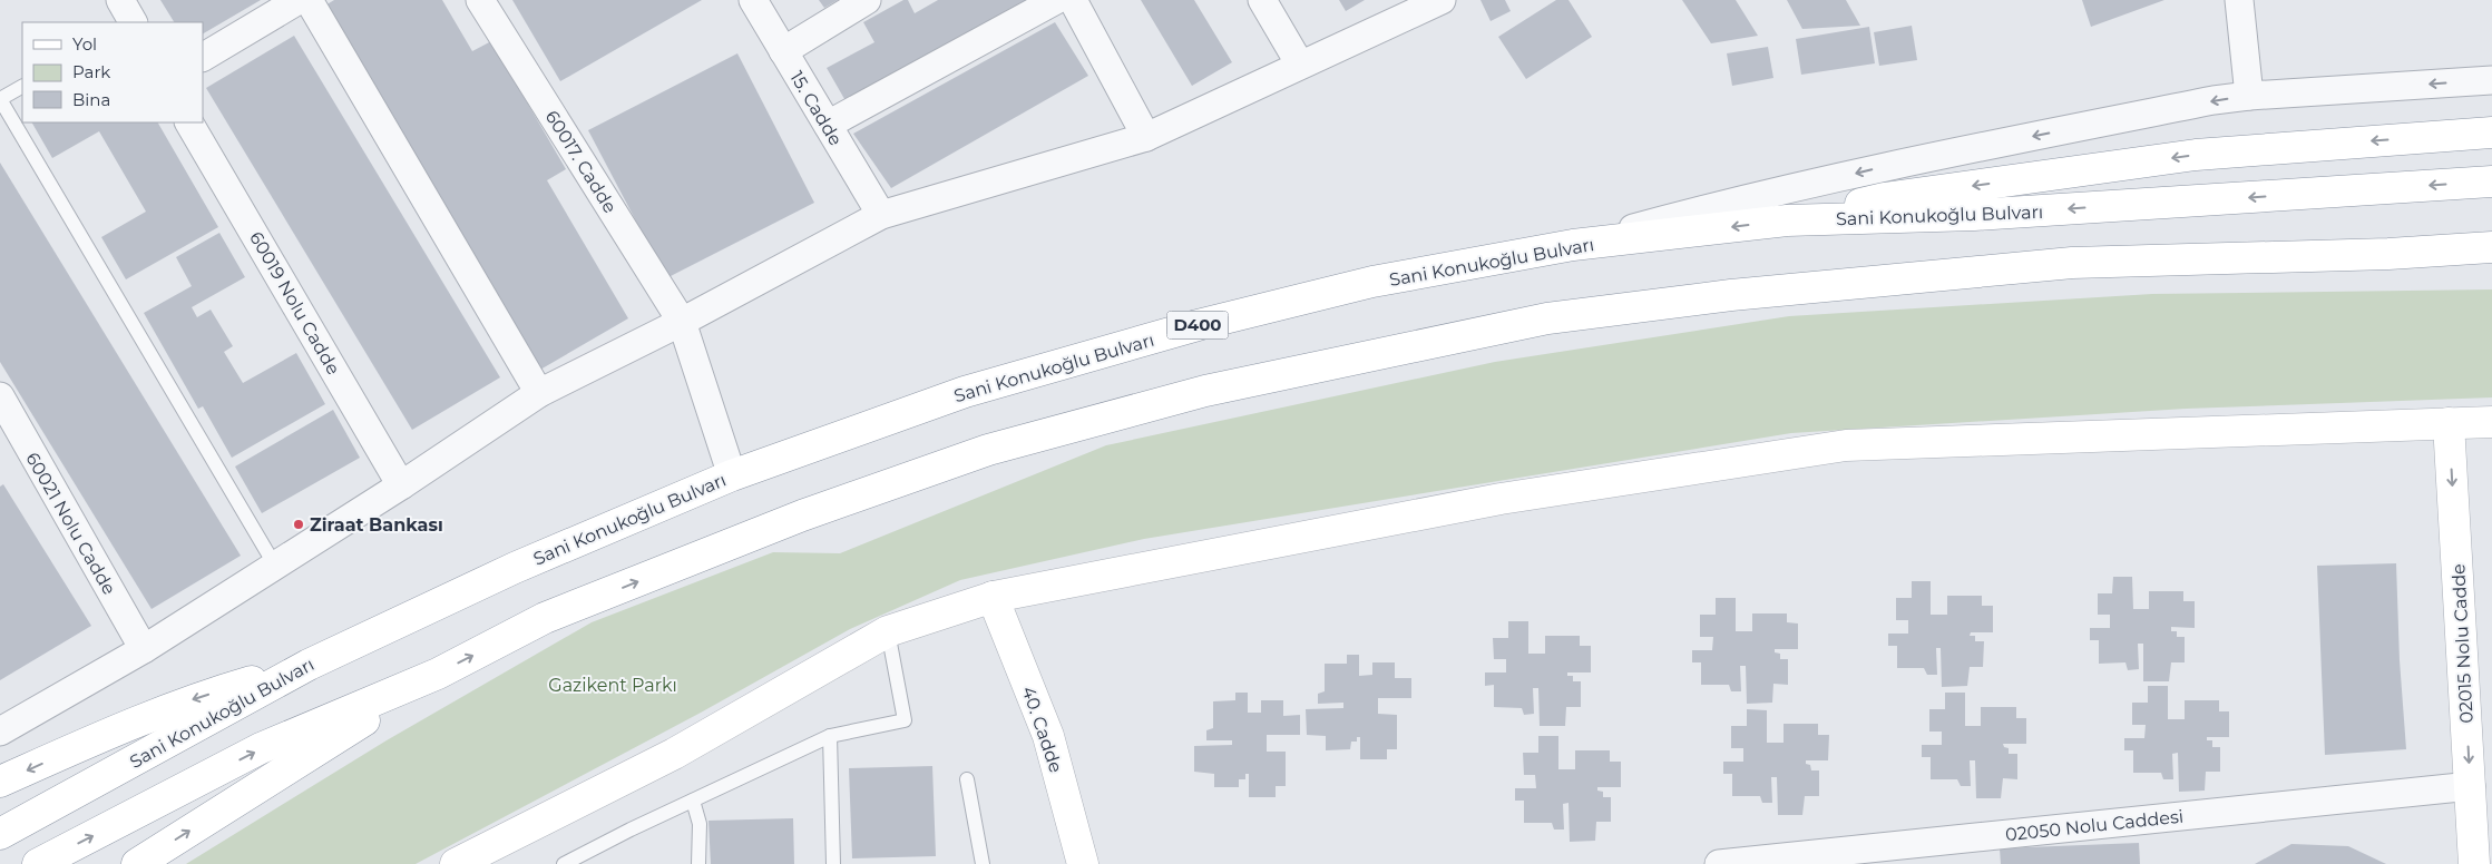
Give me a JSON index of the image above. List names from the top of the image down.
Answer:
{
  "streets": {
    "main road": [
      "Sani Konukoğlu Bulvarı",
      "D400",
      "02015 Nolu Cadde",
      "40. Cadde"
    ],
    "street": [
      "15. Cadde",
      "60017. Cadde",
      "60019 Nolu Cadde",
      "60021 Nolu Cadde",
      "02050 Nolu Caddesi"
    ]
  },
  "crossings": [
    ["60017. Cadde", "Sani Konukoğlu Bulvarı"],
    ["02015 Nolu Cadde", "02050 Nolu Caddesi"]
  ],
  "one_way": ["02015 Nolu Cadde"],
  "parks": ["Gazikent Parkı"],
  "places": ["Ziraat Bankası"],
  "legend": ["Yol", "Park", "Bina"]
}
